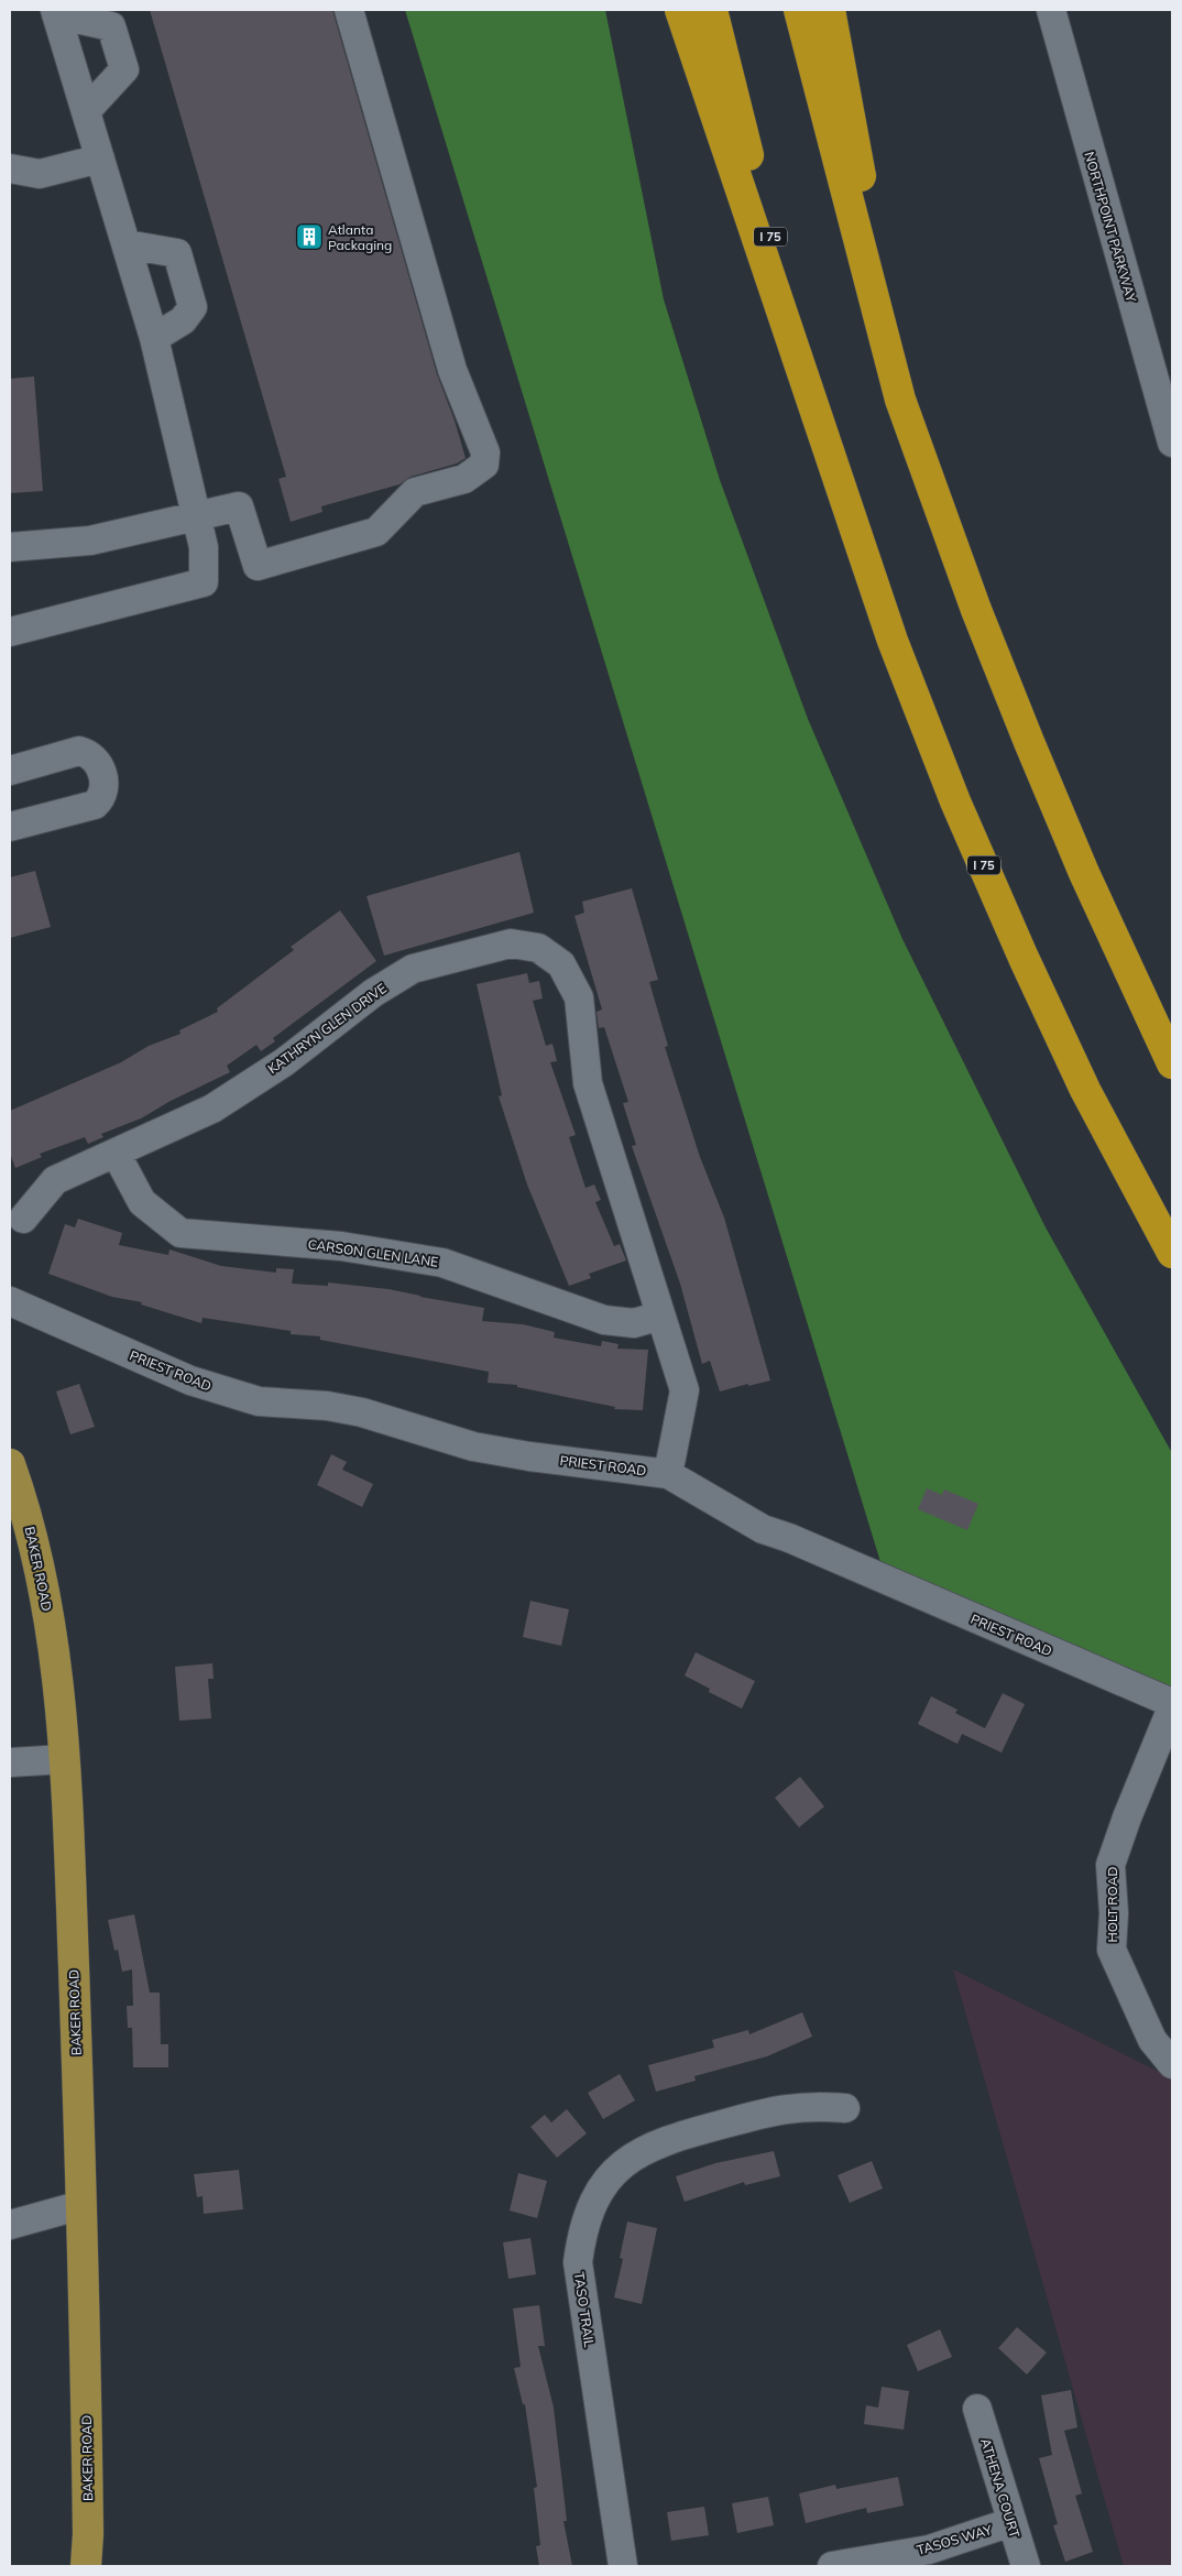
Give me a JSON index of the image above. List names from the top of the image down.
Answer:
{
  "streets": {
    "highway": ["I 75"],
    "main road": ["BAKER ROAD"],
    "street": [
      "NORTHPOINT PARKWAY",
      "KATHRYN GLEN DRIVE",
      "CARSON GLEN LANE",
      "PRIEST ROAD",
      "HOLT ROAD",
      "TASO TRAIL",
      "ATHENA COURT",
      "TASOS WAY"
    ]
  },
  "crossings": [
    ["KATHRYN GLEN DRIVE", "CARSON GLEN LANE"],
    ["KATHRYN GLEN DRIVE", "PRIEST ROAD"],
    ["PRIEST ROAD", "HOLT ROAD"],
    ["ATHENA COURT", "TASOS WAY"]
  ],
  "places": {
    "building": ["Atlanta Packaging"]
  }
}
